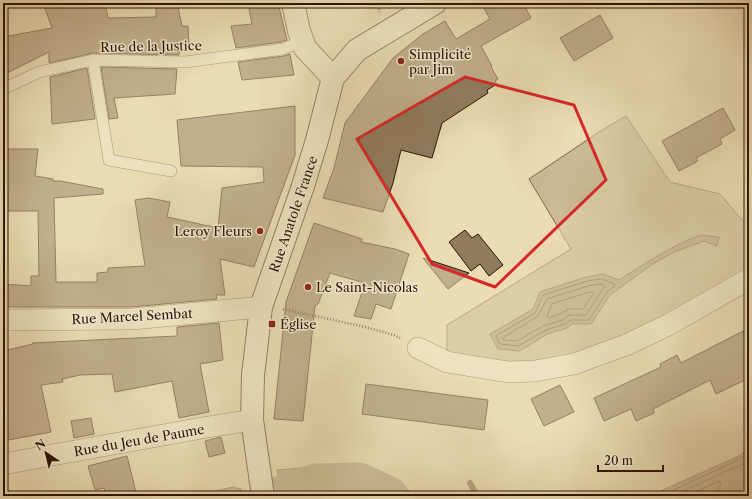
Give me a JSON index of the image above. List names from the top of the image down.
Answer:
{
  "streets": {
    "main road": ["Rue Anatole France"],
    "street": ["Rue Marcel Sembat", "Rue du Jeu de Paume"],
    "lane": ["Rue de la Justice"]
  },
  "crossings": [
    ["Rue Anatole France", "Rue Marcel Sembat"],
    ["Rue Anatole France", "Rue du Jeu de Paume"]
  ],
  "places": {
    "other": ["Simplicité par Jim", "Leroy Fleurs", "Le Saint-Nicolas"],
    "transit": ["Église"]
  },
  "scale_bar": "20 m",
  "north": "top left"
}
